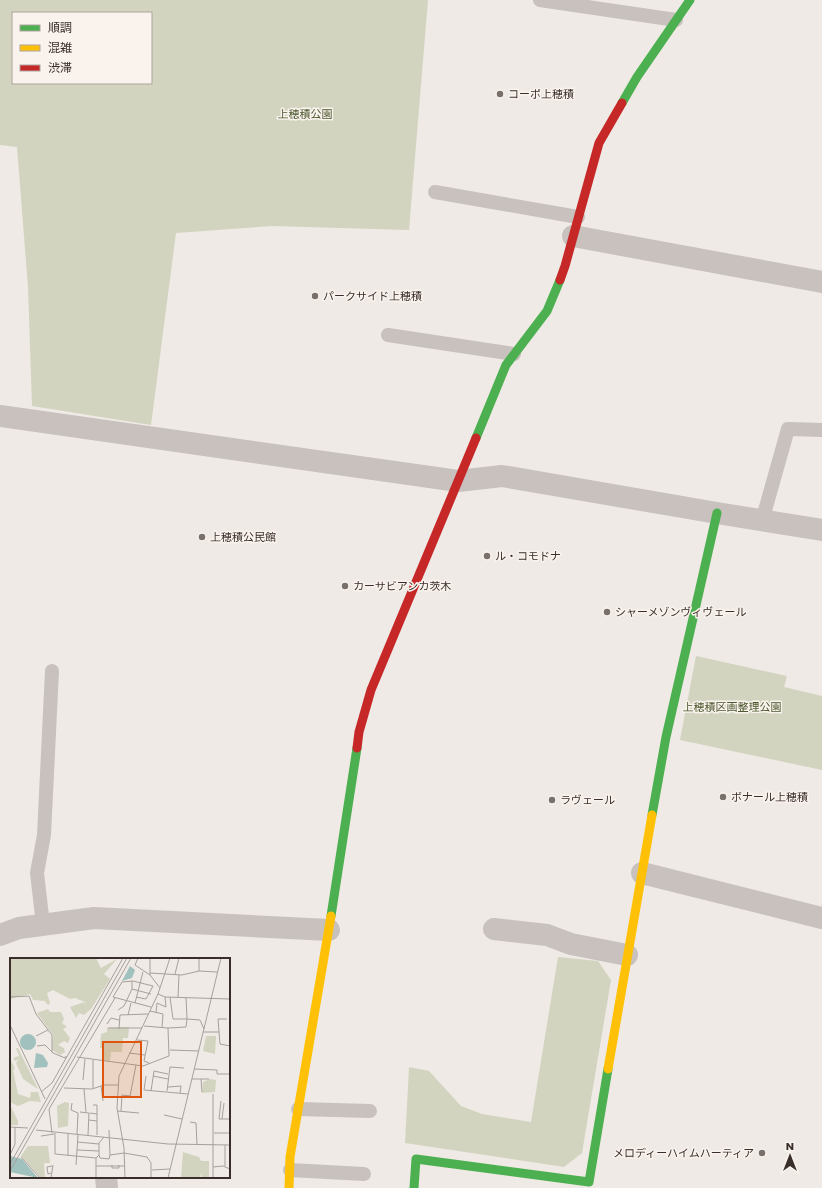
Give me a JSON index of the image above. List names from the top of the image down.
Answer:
{
  "parks": ["上穂積公園", "上穂積区画整理公園"],
  "places": [
    "コーポ上穂積",
    "パークサイド上穂積",
    "上穂積公民館",
    "ル・コモドナ",
    "カーサビアンカ茨木",
    "シャーメゾンヴィヴェール",
    "ボナール上穂積",
    "ラヴェール",
    "メロディーハイムハーティア"
  ],
  "legend": ["順調", "混雑", "渋滞"],
  "north": "top"
}
